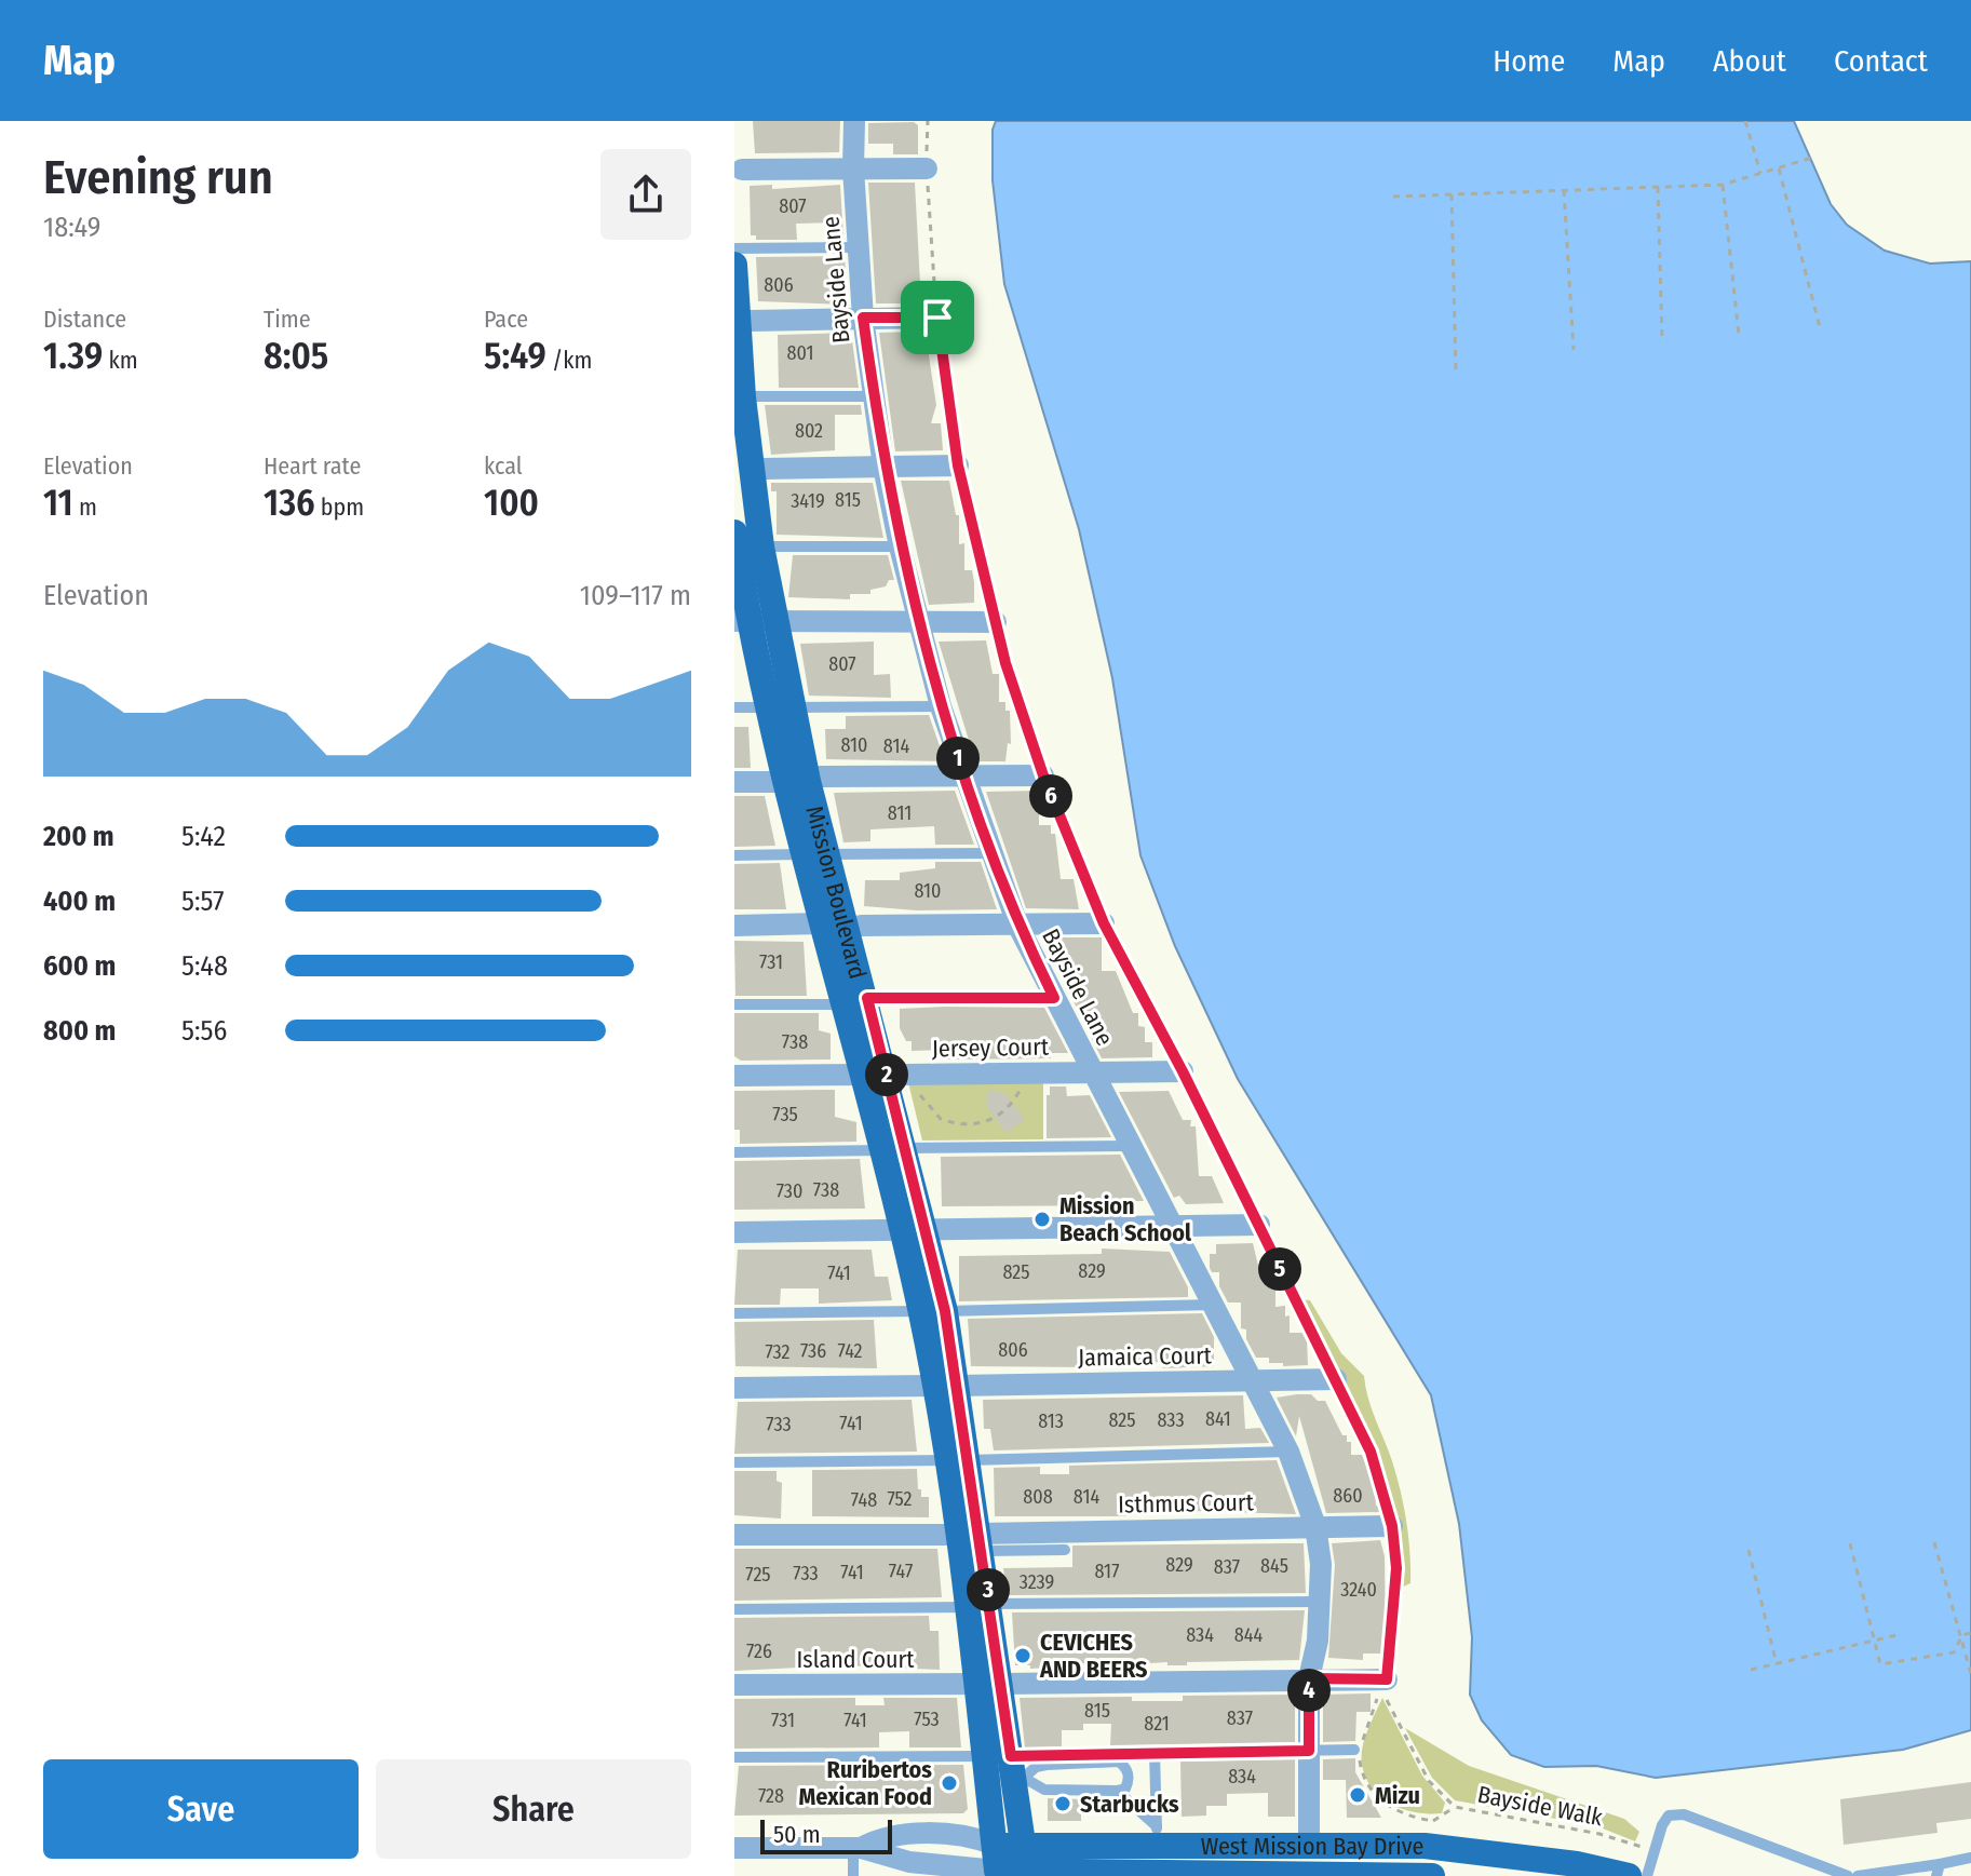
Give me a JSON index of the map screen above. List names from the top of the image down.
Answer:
{
  "streets": {
    "main road": ["Mission Boulevard", "West Mission Bay Drive"],
    "street": [
      "Bayside Lane",
      "Jersey Court",
      "Jamaica Court",
      "Isthmus Court",
      "Island Court"
    ],
    "path": ["Bayside Walk"]
  },
  "crossings": [
    ["Bayside Lane", "Jersey Court"],
    ["Bayside Lane", "Jamaica Court"],
    ["Bayside Lane", "Isthmus Court"],
    ["Bayside Lane", "Island Court"],
    ["Bayside Lane", "West Mission Bay Drive"],
    ["Mission Boulevard", "Jamaica Court"],
    ["Mission Boulevard", "Isthmus Court"],
    ["Mission Boulevard", "Island Court"],
    ["Mission Boulevard", "West Mission Bay Drive"],
    ["Jersey Court", "Bayside Walk"],
    ["Jamaica Court", "Bayside Walk"],
    ["Isthmus Court", "Bayside Walk"],
    ["Island Court", "Bayside Walk"]
  ],
  "places": [
    "Mission Beach School",
    "CEVICHES AND BEERS",
    "Ruribertos Mexican Food",
    "Mizu",
    "Starbucks"
  ],
  "house_numbers": [
    "807",
    "806",
    "801",
    "802",
    "815",
    "3419",
    "807",
    "810",
    "814",
    "811",
    "810",
    "731",
    "738",
    "735",
    "738",
    "730",
    "829",
    "825",
    "741",
    "806",
    "736",
    "742",
    "732",
    "841",
    "825",
    "833",
    "813",
    "741",
    "733",
    "860",
    "808",
    "814",
    "752",
    "748",
    "829",
    "845",
    "837",
    "747",
    "817",
    "741",
    "733",
    "725",
    "3239",
    "3240",
    "834",
    "844",
    "726",
    "815",
    "837",
    "753",
    "731",
    "741",
    "821",
    "834",
    "728"
  ],
  "scale_bar": "50 m",
  "page": {
    "header": "Map",
    "nav": [
      "Home",
      "Map",
      "About",
      "Contact"
    ],
    "heading": ["Evening run", "18:49"],
    "stats": [
      ["Distance", "1.39 km"],
      ["Time", "8:05"],
      ["Pace", "5:49 /km"],
      ["Elevation", "11 m"],
      ["Heart rate", "136 bpm"],
      ["kcal", "100"]
    ],
    "chart": ["Elevation", "109–117 m"],
    "pins": [
      "1",
      "6",
      "2",
      "5",
      "3",
      "4"
    ],
    "list": [
      {
        "name": "200 m",
        "note": "5:42"
      },
      {
        "name": "400 m",
        "note": "5:57"
      },
      {
        "name": "600 m",
        "note": "5:48"
      },
      {
        "name": "800 m",
        "note": "5:56"
      }
    ],
    "buttons": ["Save", "Share"],
    "scale": "50 m"
  }
}
